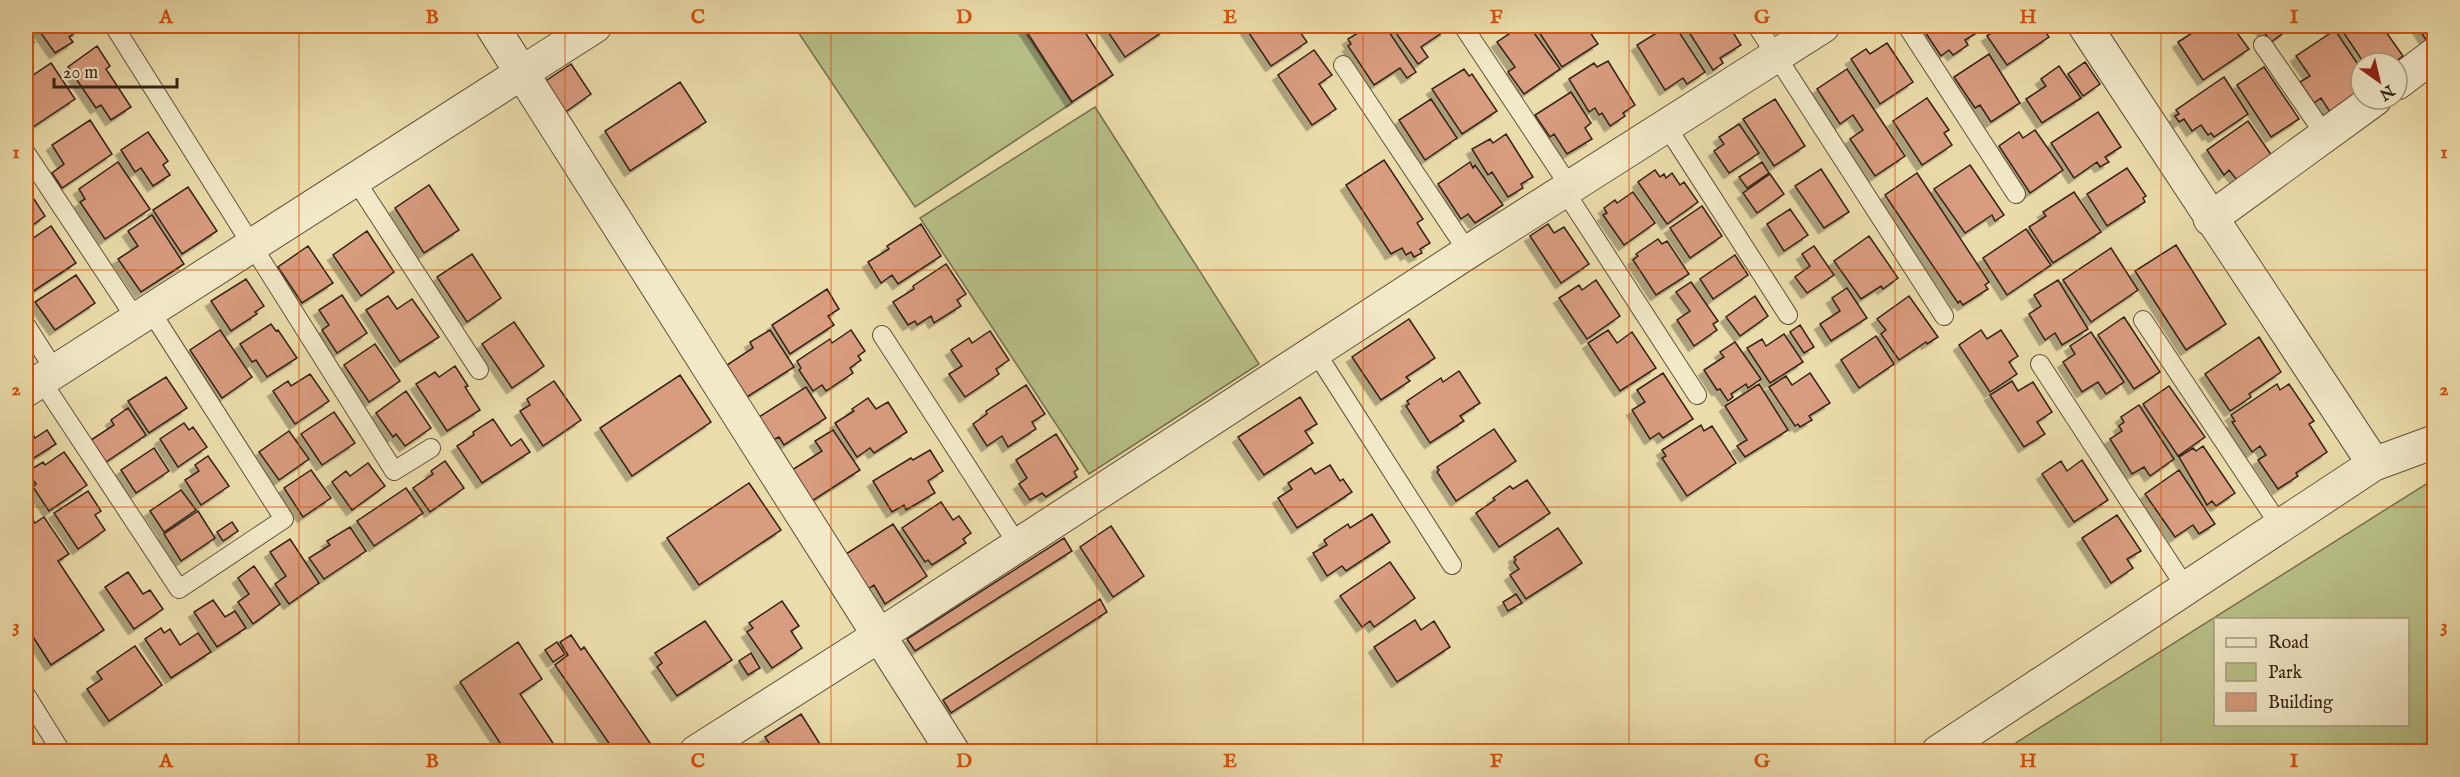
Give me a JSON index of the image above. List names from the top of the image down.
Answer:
{
  "legend": ["Road", "Park", "Building"],
  "scale_bar": "20 m",
  "north": "bottom right",
  "grid": {
    "columns": [
      "A",
      "B",
      "C",
      "D",
      "E",
      "F",
      "G",
      "H",
      "I"
    ],
    "rows": ["1", "2", "3"]
  }
}
